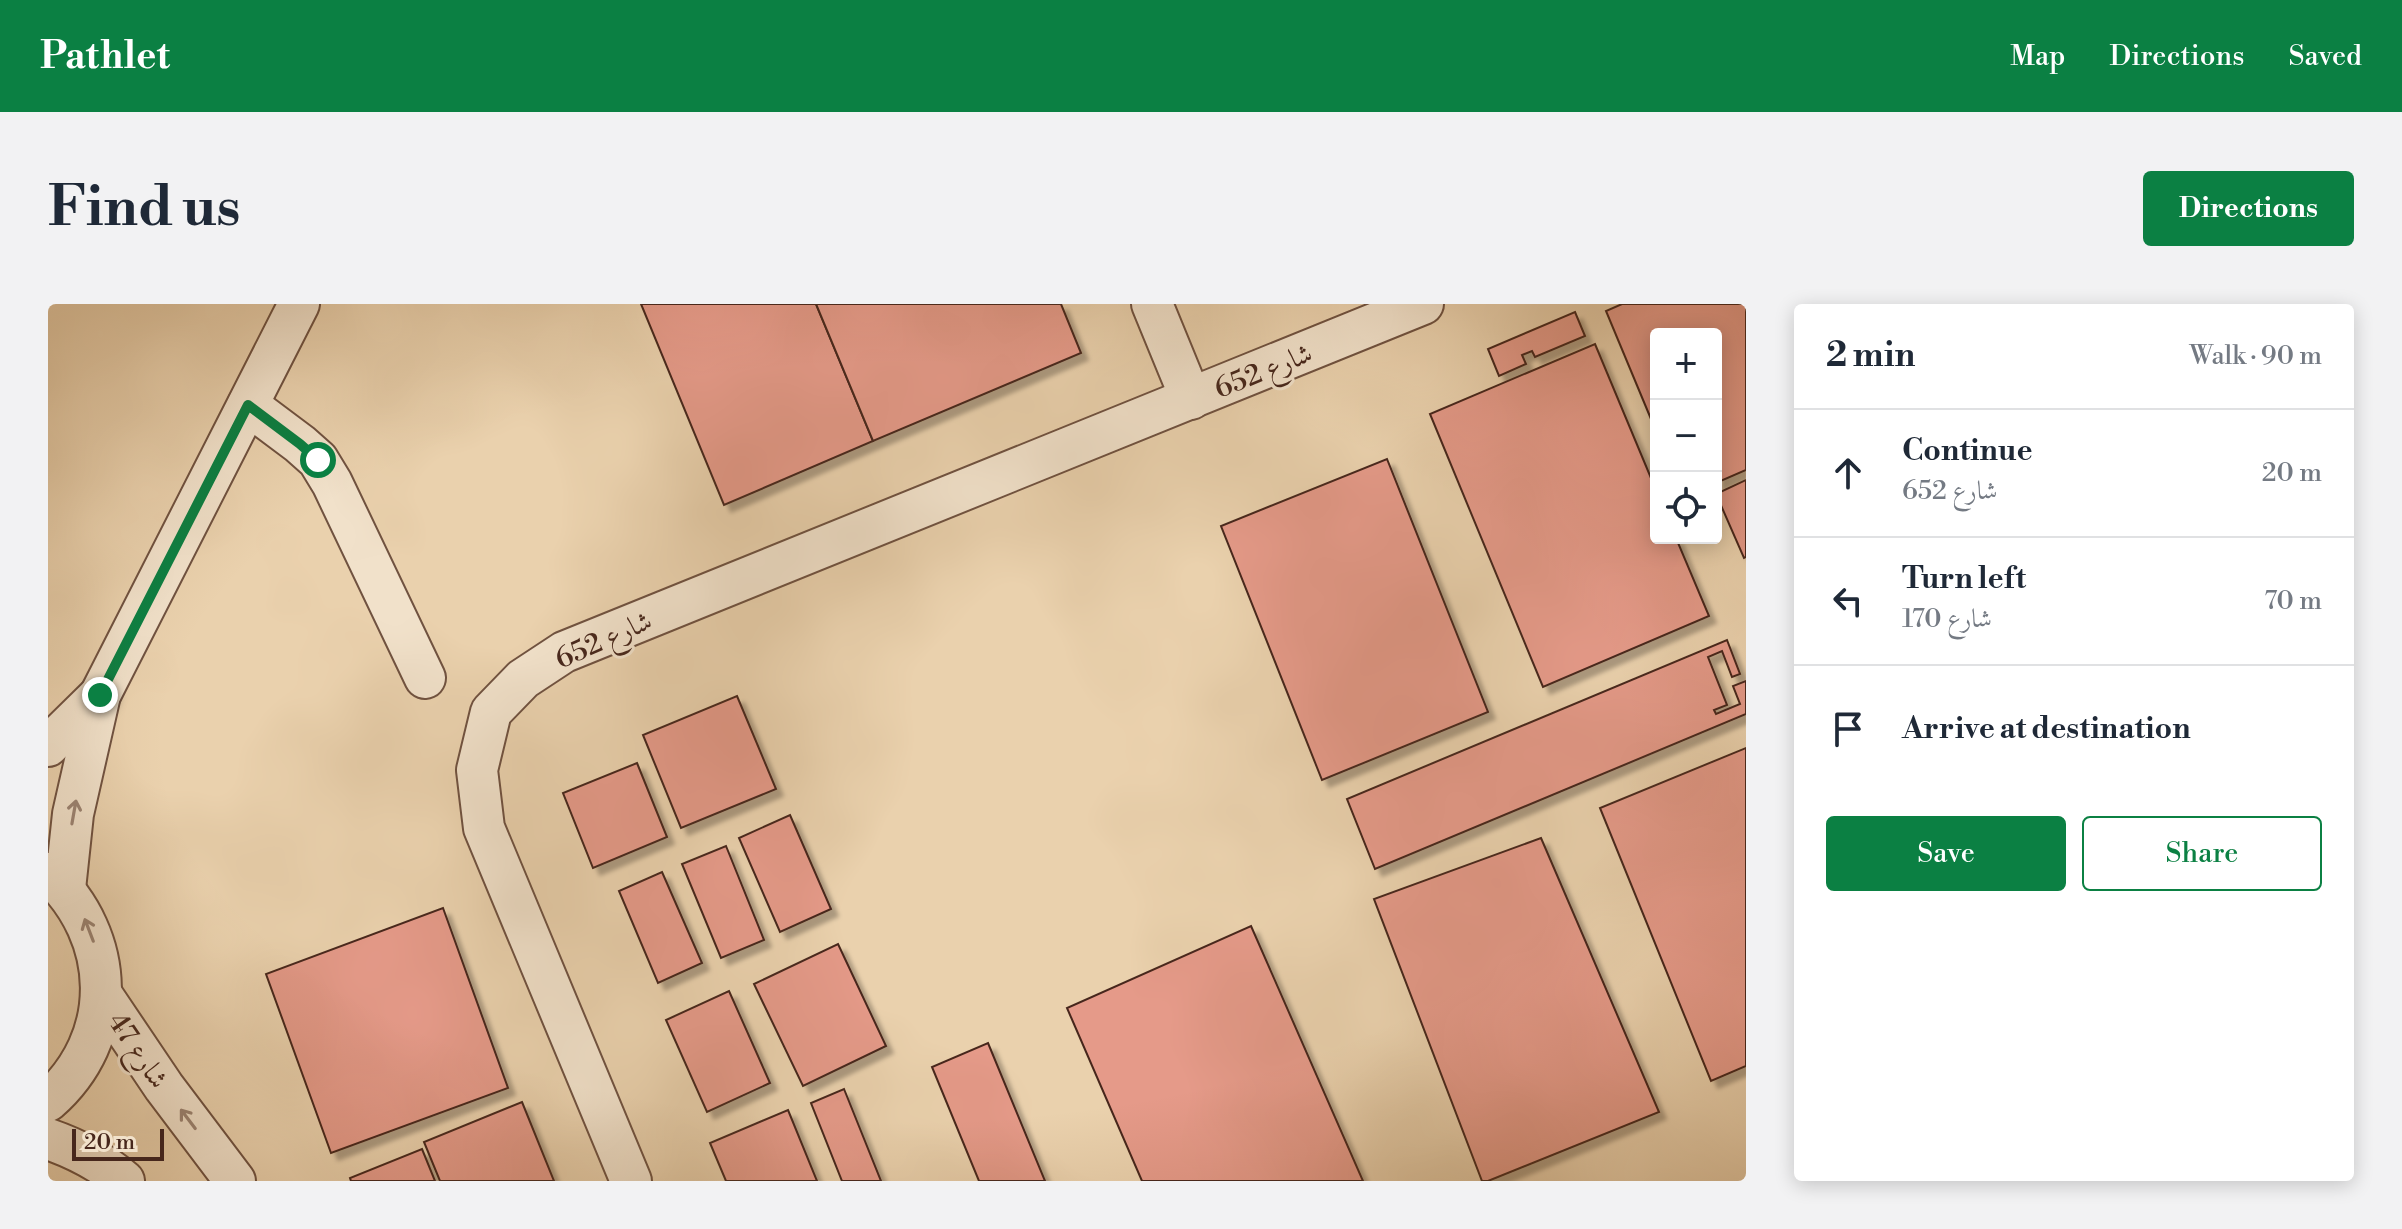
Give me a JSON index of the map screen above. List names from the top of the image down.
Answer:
{
  "streets": {
    "street": ["شارع 652", "شارع 47"]
  },
  "one_way": ["شارع 47"],
  "scale_bar": "20 m",
  "page": {
    "header": "Pathlet",
    "nav": ["Map", "Directions", "Saved"],
    "buttons": [
      "Directions",
      ["Save", "Share"]
    ],
    "title": "Find us",
    "heading": ["2 min", "Walk · 90 m"],
    "map_buttons": ["+", "−"],
    "list": [
      ["Continue", "شارع 652", "20 m"],
      ["Turn left", "شارع 170", "70 m"],
      "Arrive at destination"
    ],
    "scale": "20 m"
  }
}
